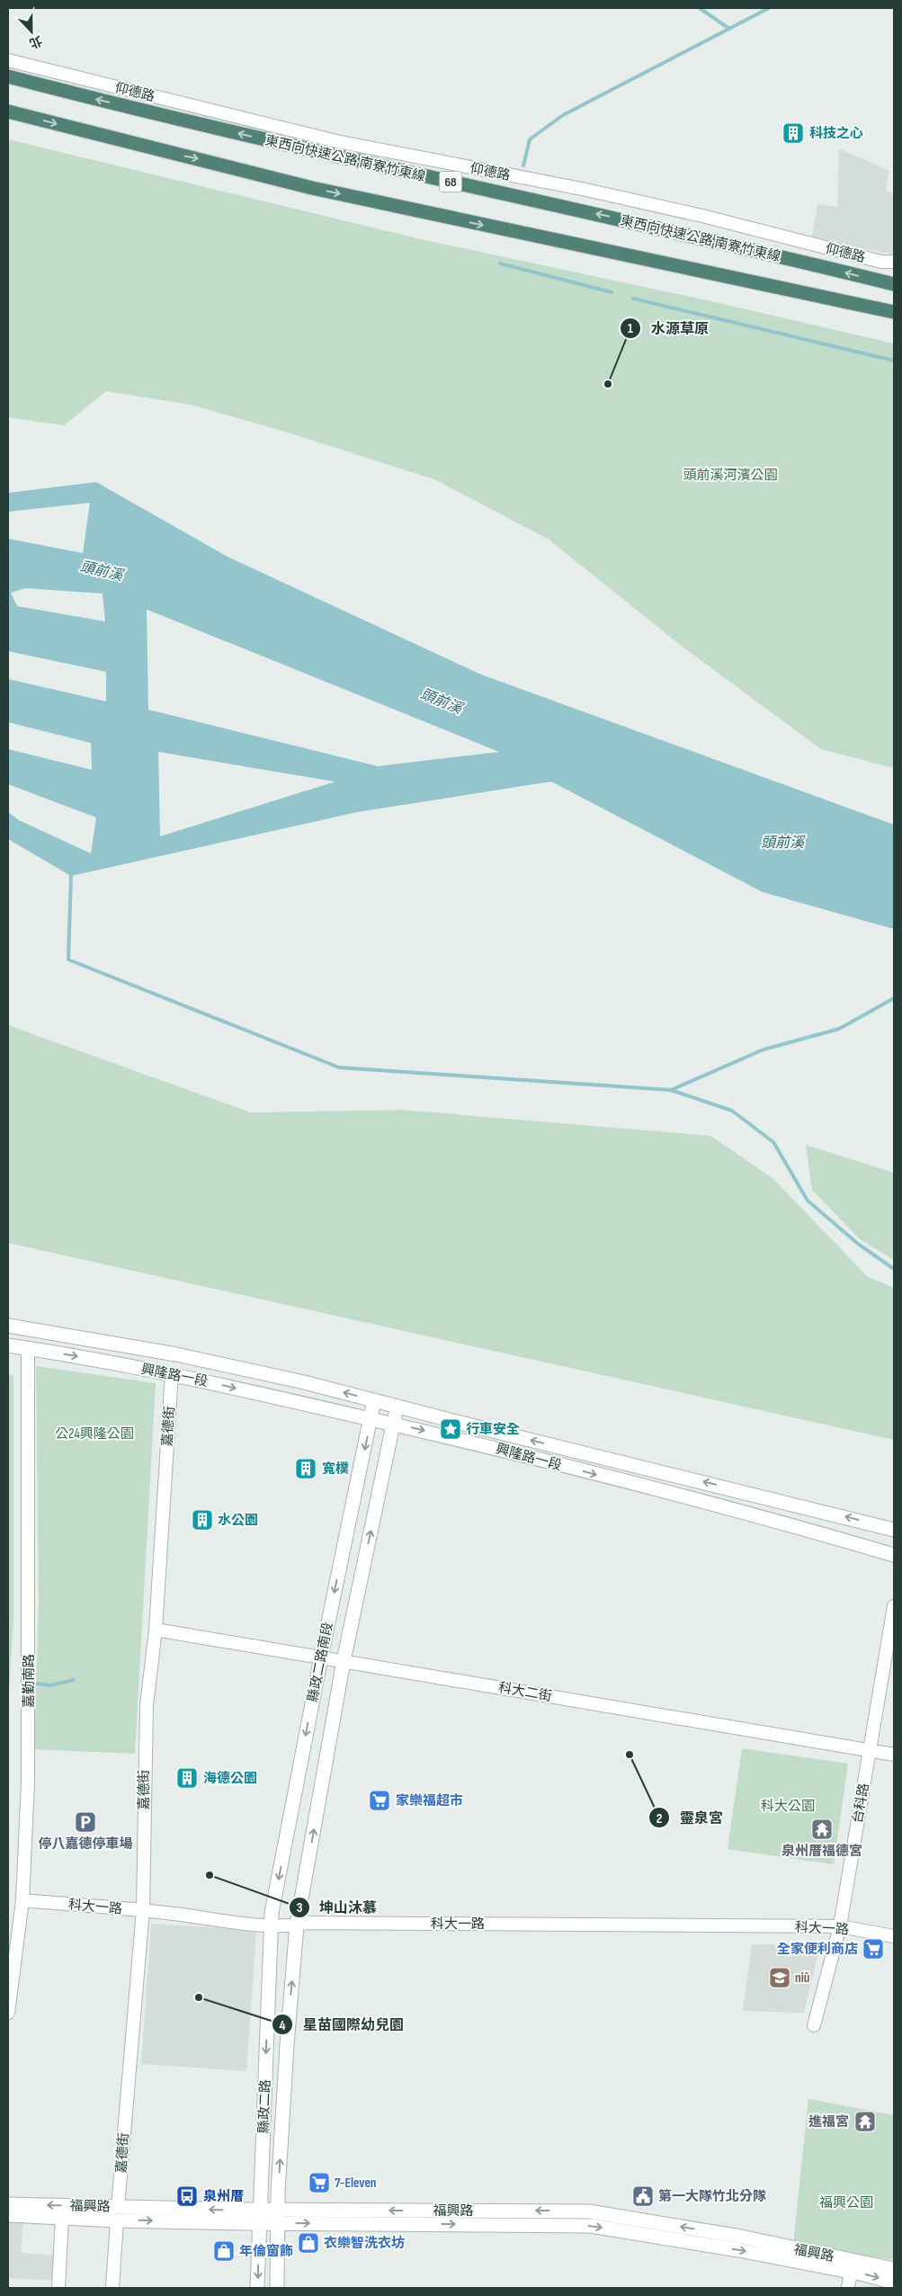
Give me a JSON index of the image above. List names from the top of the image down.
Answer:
{
  "streets": {
    "highway": ["東西向快速公路 南寮竹東線", "68"],
    "street": [
      "仰德路",
      "興隆路一段",
      "嘉德街",
      "縣政二路南段",
      "嘉勤南路",
      "科大二街",
      "台科路",
      "科大一路",
      "縣政二路",
      "福興路"
    ]
  },
  "crossings": [
    ["興隆路一段", "嘉德街"],
    ["興隆路一段", "縣政二路南段"],
    ["興隆路一段", "嘉勤南路"],
    ["嘉德街", "科大二街"],
    ["嘉德街", "科大一路"],
    ["嘉德街", "福興路"],
    ["縣政二路南段", "科大二街"],
    ["縣政二路南段", "科大一路"],
    ["縣政二路南段", "縣政二路"],
    ["縣政二路南段", "福興路"],
    ["嘉勤南路", "科大一路"],
    ["科大二街", "台科路"],
    ["台科路", "科大一路"],
    ["科大一路", "縣政二路"],
    ["縣政二路", "福興路"]
  ],
  "one_way": ["縣政二路"],
  "water": ["頭前溪"],
  "parks": [
    "頭前溪河濱公園",
    "公24興隆公園",
    "科大公園",
    "福興公園"
  ],
  "places": {
    "building": [
      "科技之心",
      "寬樸",
      "水公園",
      "海德公園"
    ],
    "other": [
      "水源草原",
      "靈泉宮",
      "坤山沐慕",
      "星苗國際幼兒園"
    ],
    "place": ["行車安全"],
    "supermarket": ["家樂福超市", "全家便利商店", "7-Eleven"],
    "parking": ["停八嘉德停車場"],
    "temple": ["泉州厝福德宮", "進福宮"],
    "school or university": ["niǔ"],
    "bus stop": ["泉州厝"],
    "public building": ["第一大隊竹北分隊"],
    "shop": ["衣樂智洗衣坊", "年倫窗飾"]
  },
  "north": "bottom"
}
